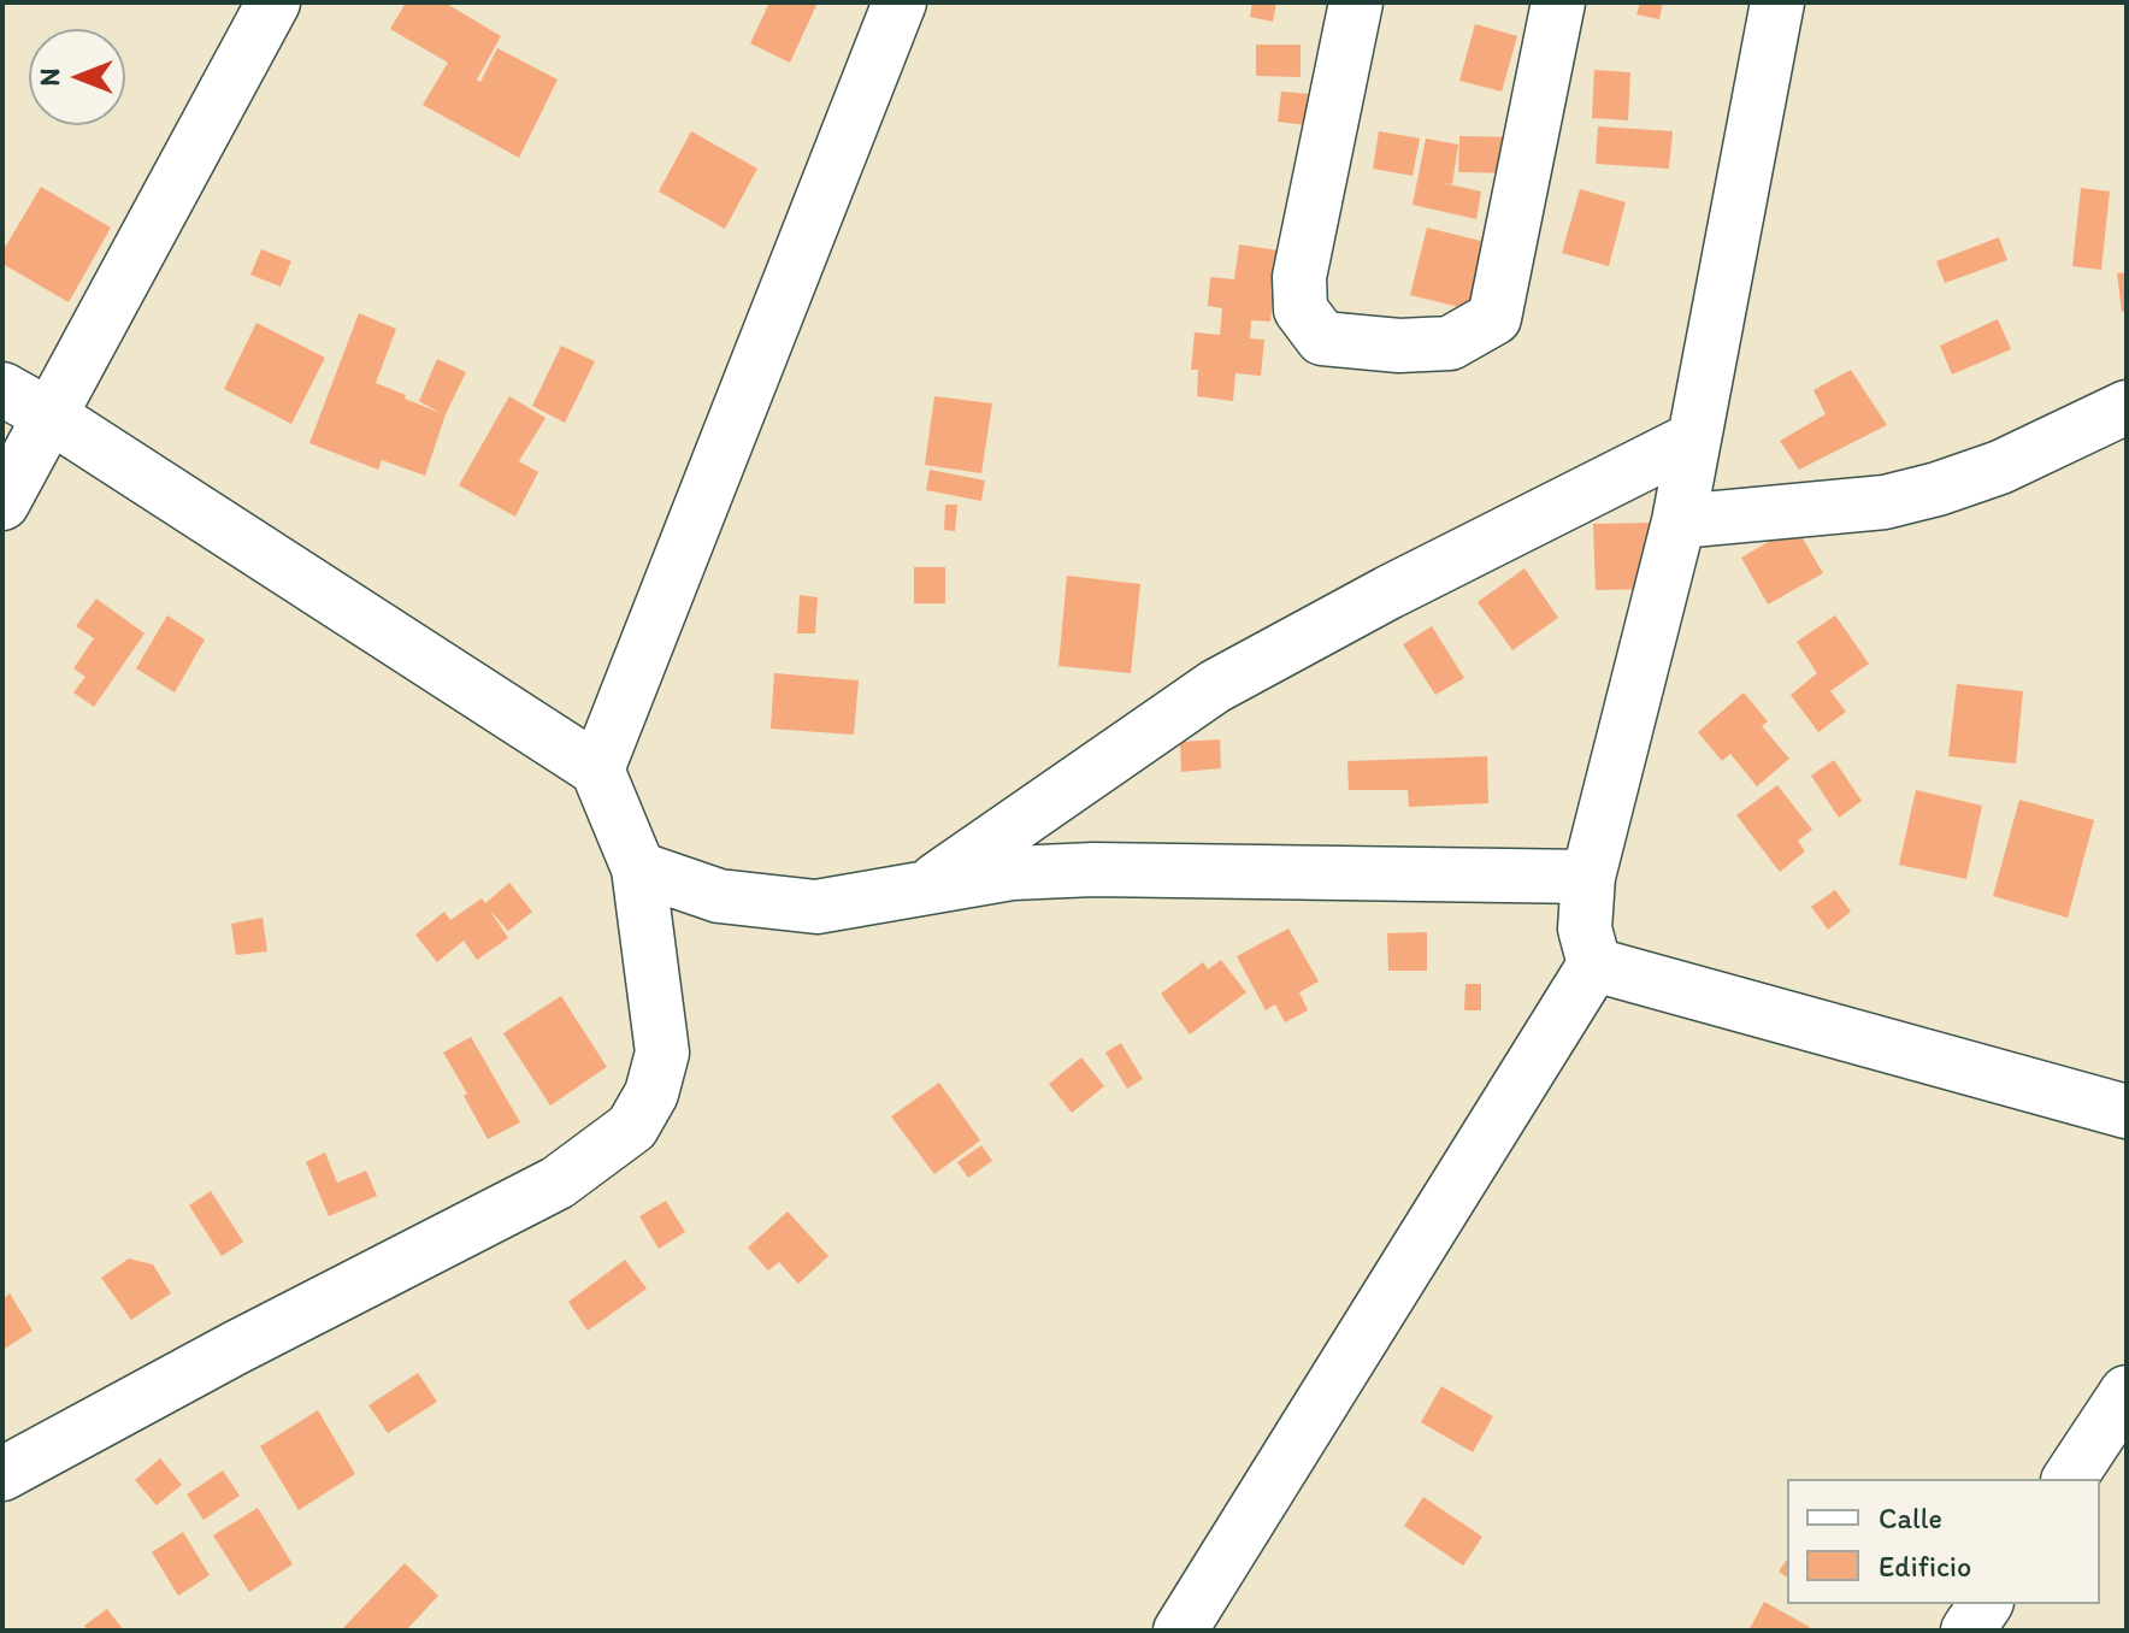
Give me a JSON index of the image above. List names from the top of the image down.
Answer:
{
  "legend": ["Calle", "Edificio"],
  "north": "left"
}
